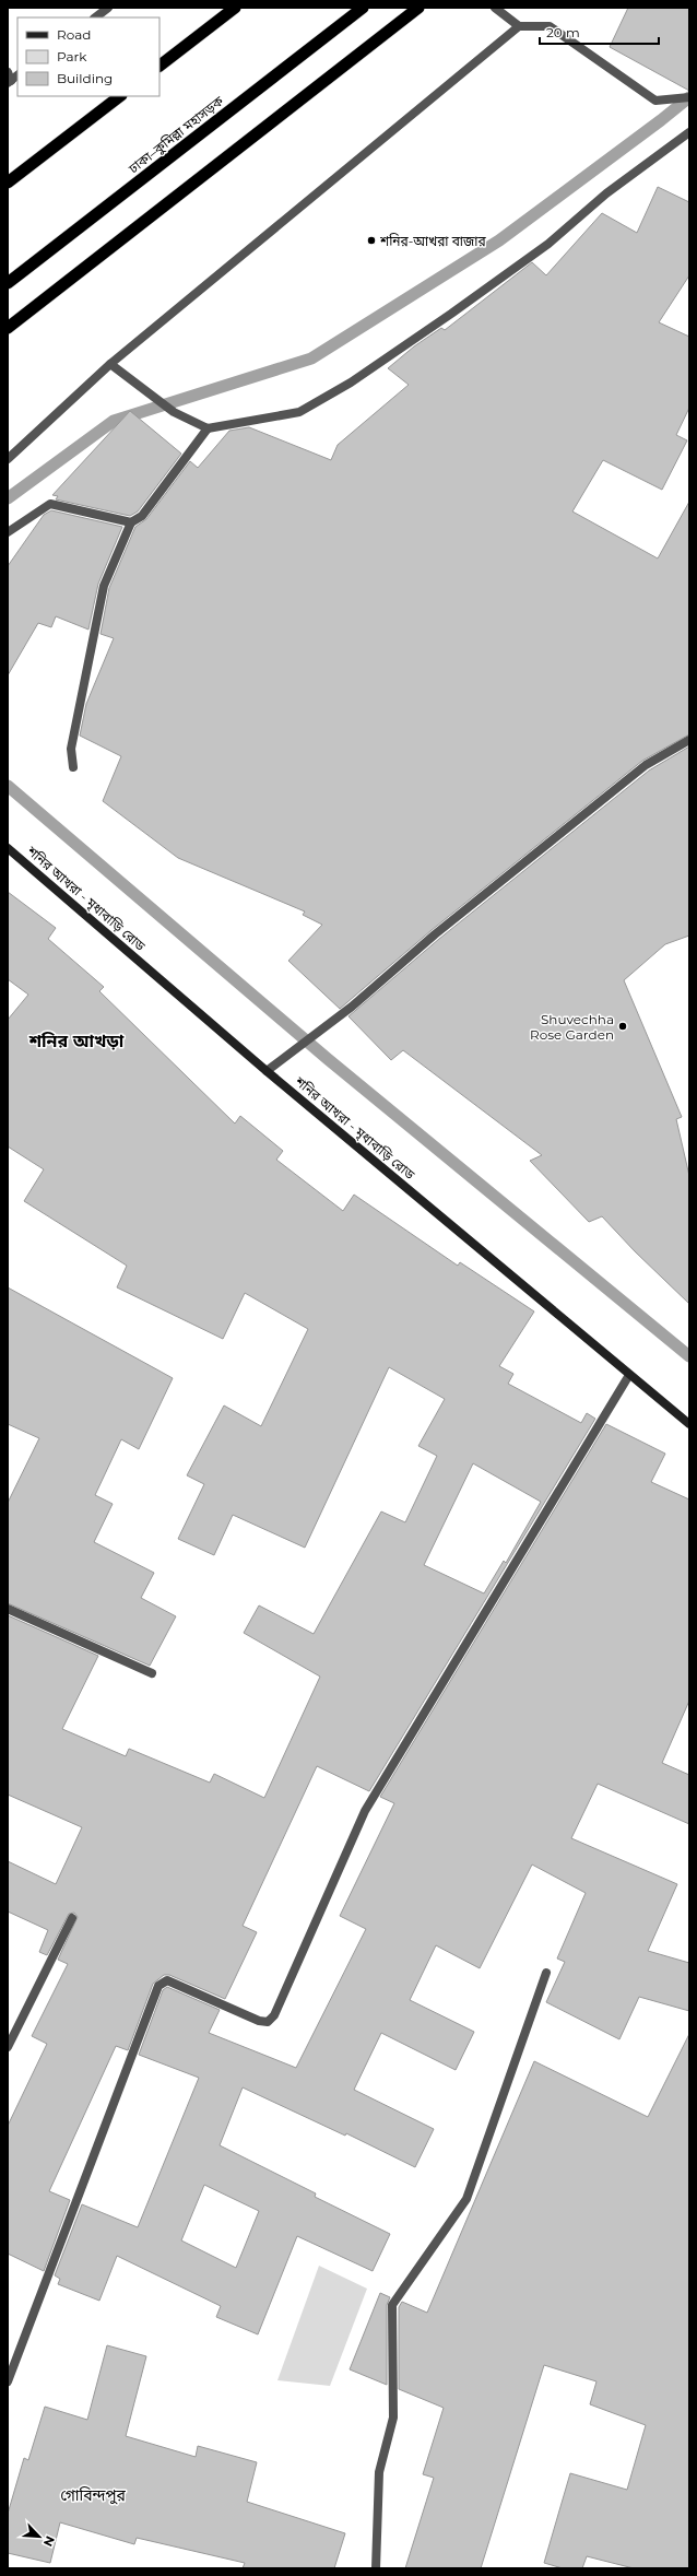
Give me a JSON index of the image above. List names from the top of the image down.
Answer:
{
  "streets": {
    "highway": ["ঢাকা–কুমিল্লা মহাসড়ক"],
    "main road": ["শনির আখরা - মৃধাবাড়ি রোড"]
  },
  "districts": ["শনির আখড়া", "গোবিন্দপুর"],
  "places": ["শনির-আখরা বাজার", "Shuvechha Rose Garden"],
  "legend": ["Road", "Park", "Building"],
  "scale_bar": "20 m",
  "north": "bottom right"
}
